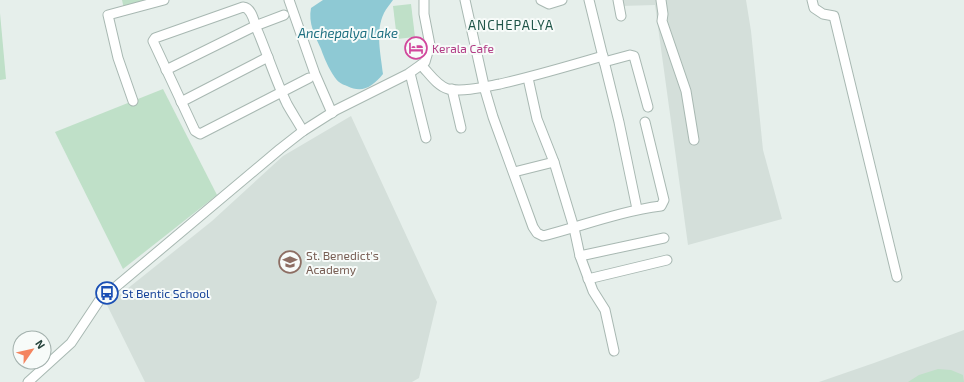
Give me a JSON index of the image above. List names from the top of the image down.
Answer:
{
  "districts": ["ANCHEPALYA"],
  "water": ["Anchepalya Lake"],
  "places": {
    "hotel": ["Kerala Cafe"],
    "school or university": ["St. Benedict's Academy"],
    "bus stop": ["St Bentic School"]
  },
  "north": "top right"
}
